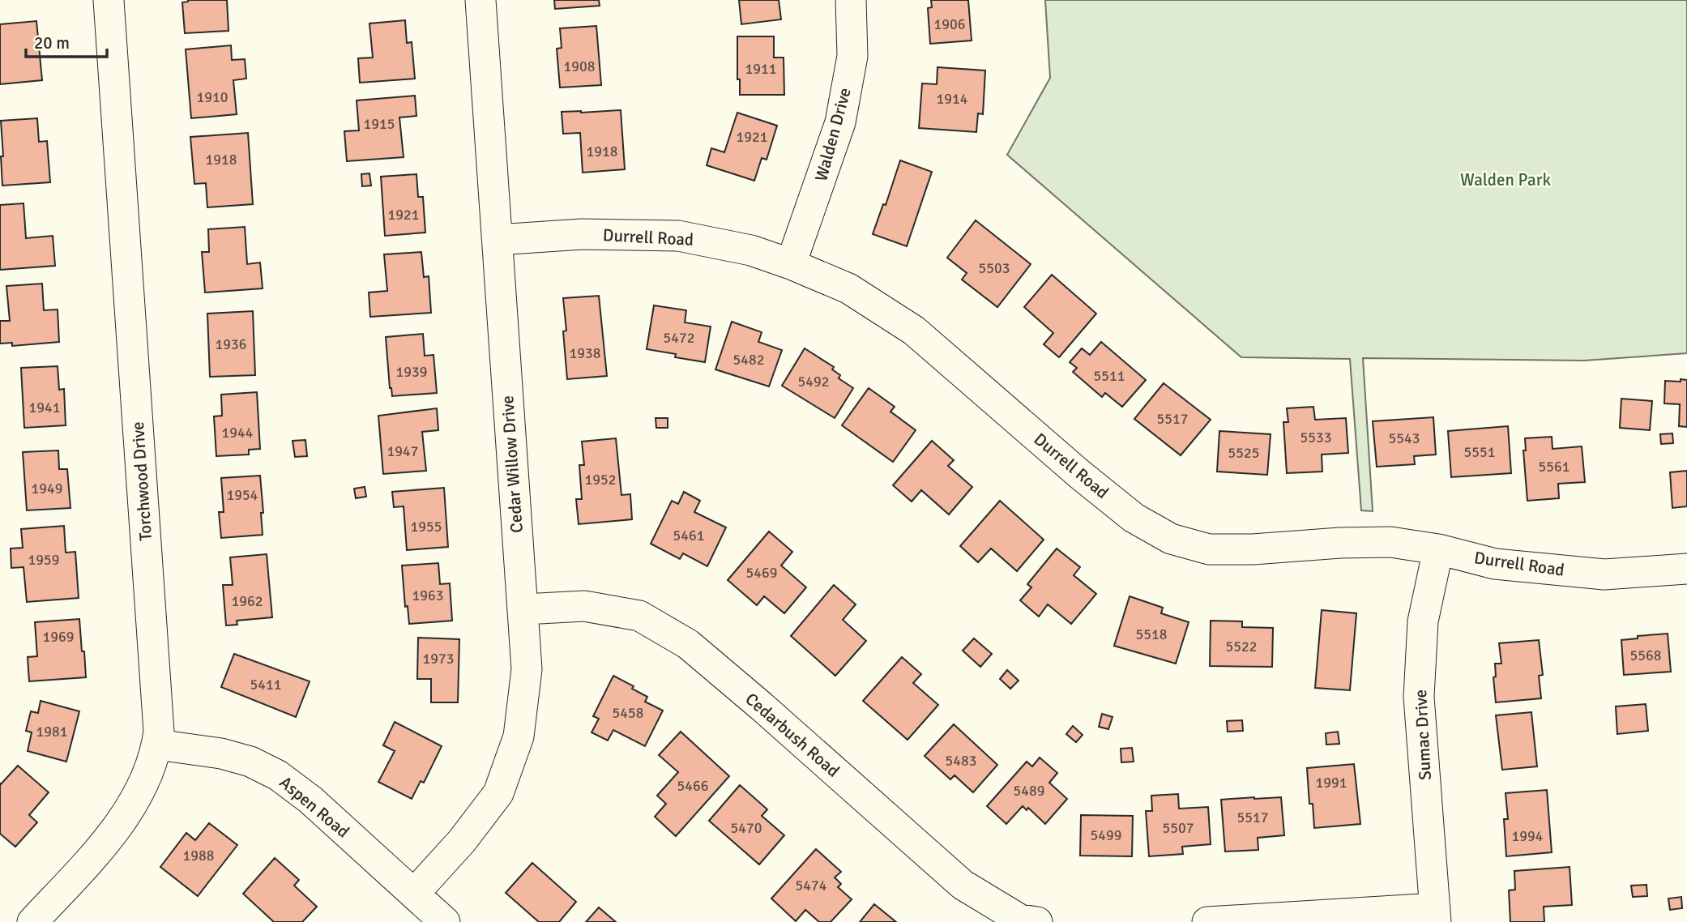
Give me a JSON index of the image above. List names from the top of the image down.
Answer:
{
  "streets": {
    "street": [
      "Walden Drive",
      "Durrell Road",
      "Cedar Willow Drive",
      "Torchwood Drive",
      "Cedarbush Road",
      "Sumac Drive",
      "Aspen Road"
    ]
  },
  "crossings": [
    ["Walden Drive", "Durrell Road"],
    ["Durrell Road", "Cedar Willow Drive"],
    ["Durrell Road", "Sumac Drive"],
    ["Cedar Willow Drive", "Cedarbush Road"],
    ["Cedar Willow Drive", "Aspen Road"],
    ["Torchwood Drive", "Aspen Road"]
  ],
  "parks": ["Walden Park"],
  "house_numbers": [
    "1906",
    "1908",
    "1911",
    "1910",
    "1914",
    "1915",
    "1921",
    "1918",
    "1918",
    "1921",
    "5503",
    "5472",
    "1936",
    "1938",
    "5482",
    "1939",
    "5511",
    "5492",
    "1941",
    "5517",
    "1944",
    "5533",
    "5543",
    "1947",
    "5551",
    "5525",
    "5561",
    "1952",
    "1949",
    "1954",
    "1955",
    "5461",
    "1959",
    "5469",
    "1963",
    "1962",
    "5518",
    "1969",
    "5522",
    "5568",
    "1973",
    "5411",
    "5458",
    "1981",
    "5483",
    "1991",
    "5466",
    "5489",
    "5517",
    "5470",
    "5507",
    "5499",
    "1994",
    "1988",
    "5474"
  ],
  "scale_bar": "20 m"
}
